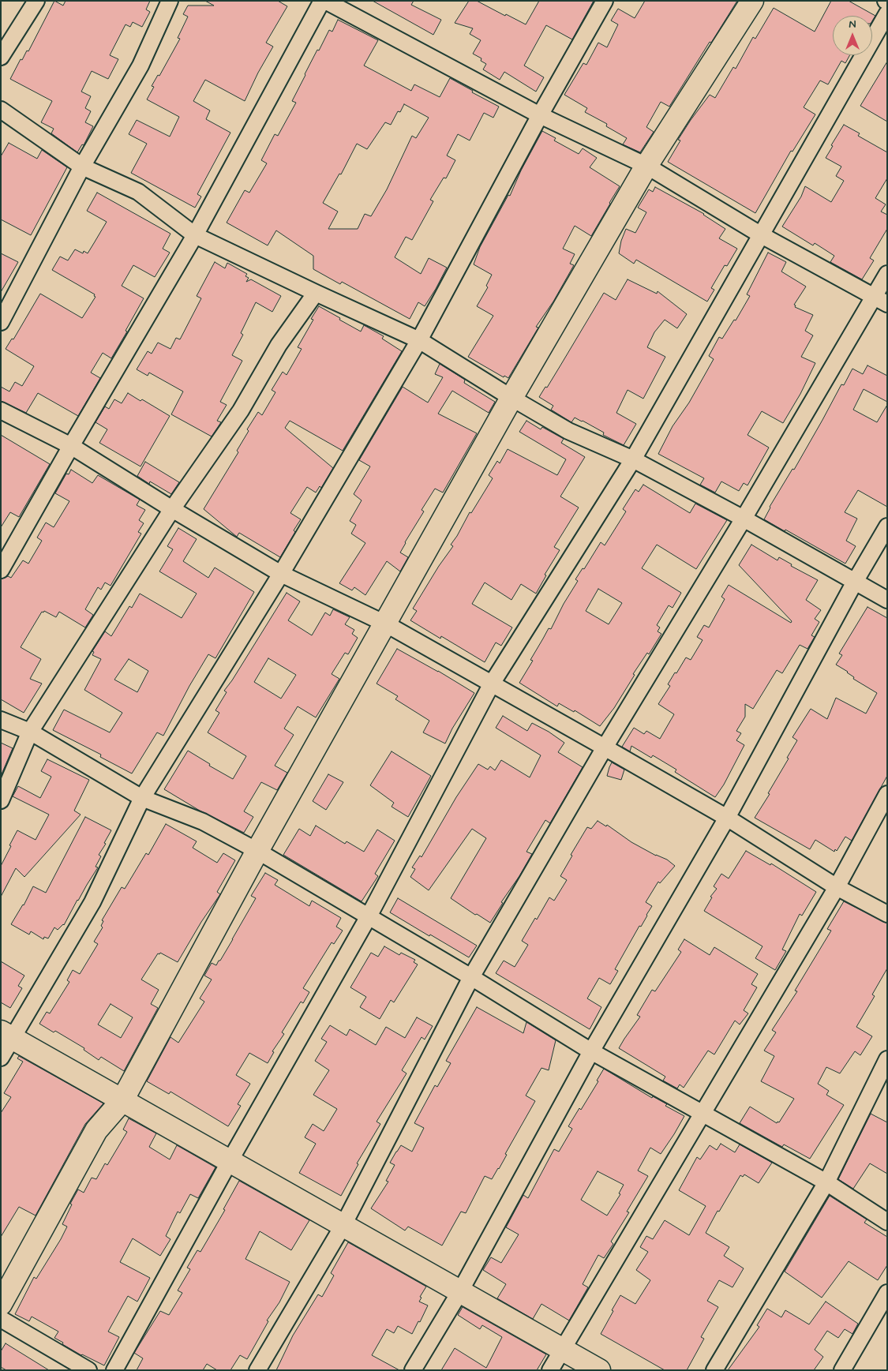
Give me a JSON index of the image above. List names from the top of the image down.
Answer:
{
  "north": "top"
}
